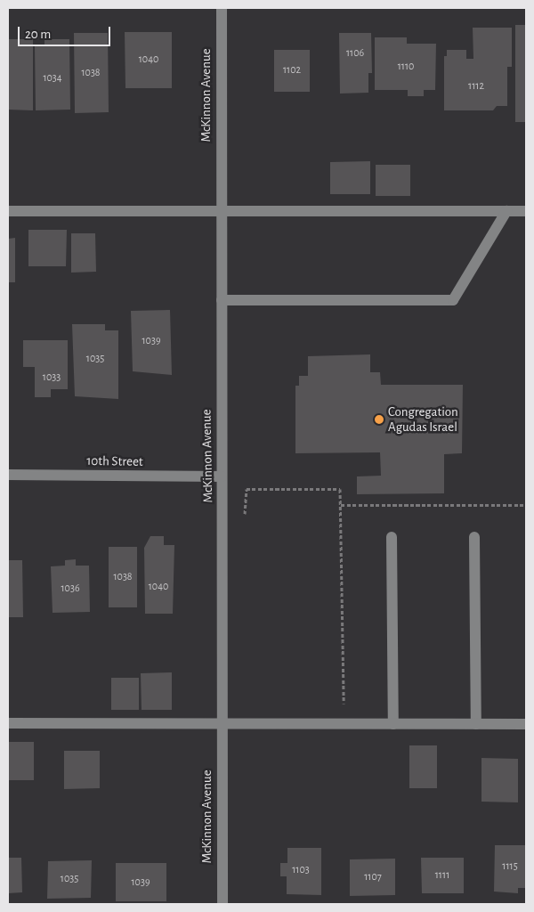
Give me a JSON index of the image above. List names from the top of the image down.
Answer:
{
  "streets": {
    "street": ["McKinnon Avenue", "10th Street"]
  },
  "crossings": [
    ["McKinnon Avenue", "10th Street"]
  ],
  "places": ["Congregation Agudas Israel"],
  "house_numbers": [
    "1106",
    "1040",
    "1110",
    "1102",
    "1038",
    "1034",
    "1112",
    "1039",
    "1035",
    "1033",
    "1038",
    "1040",
    "1036",
    "1115",
    "1103",
    "1111",
    "1107",
    "1035",
    "1039"
  ],
  "scale_bar": "20 m"
}
